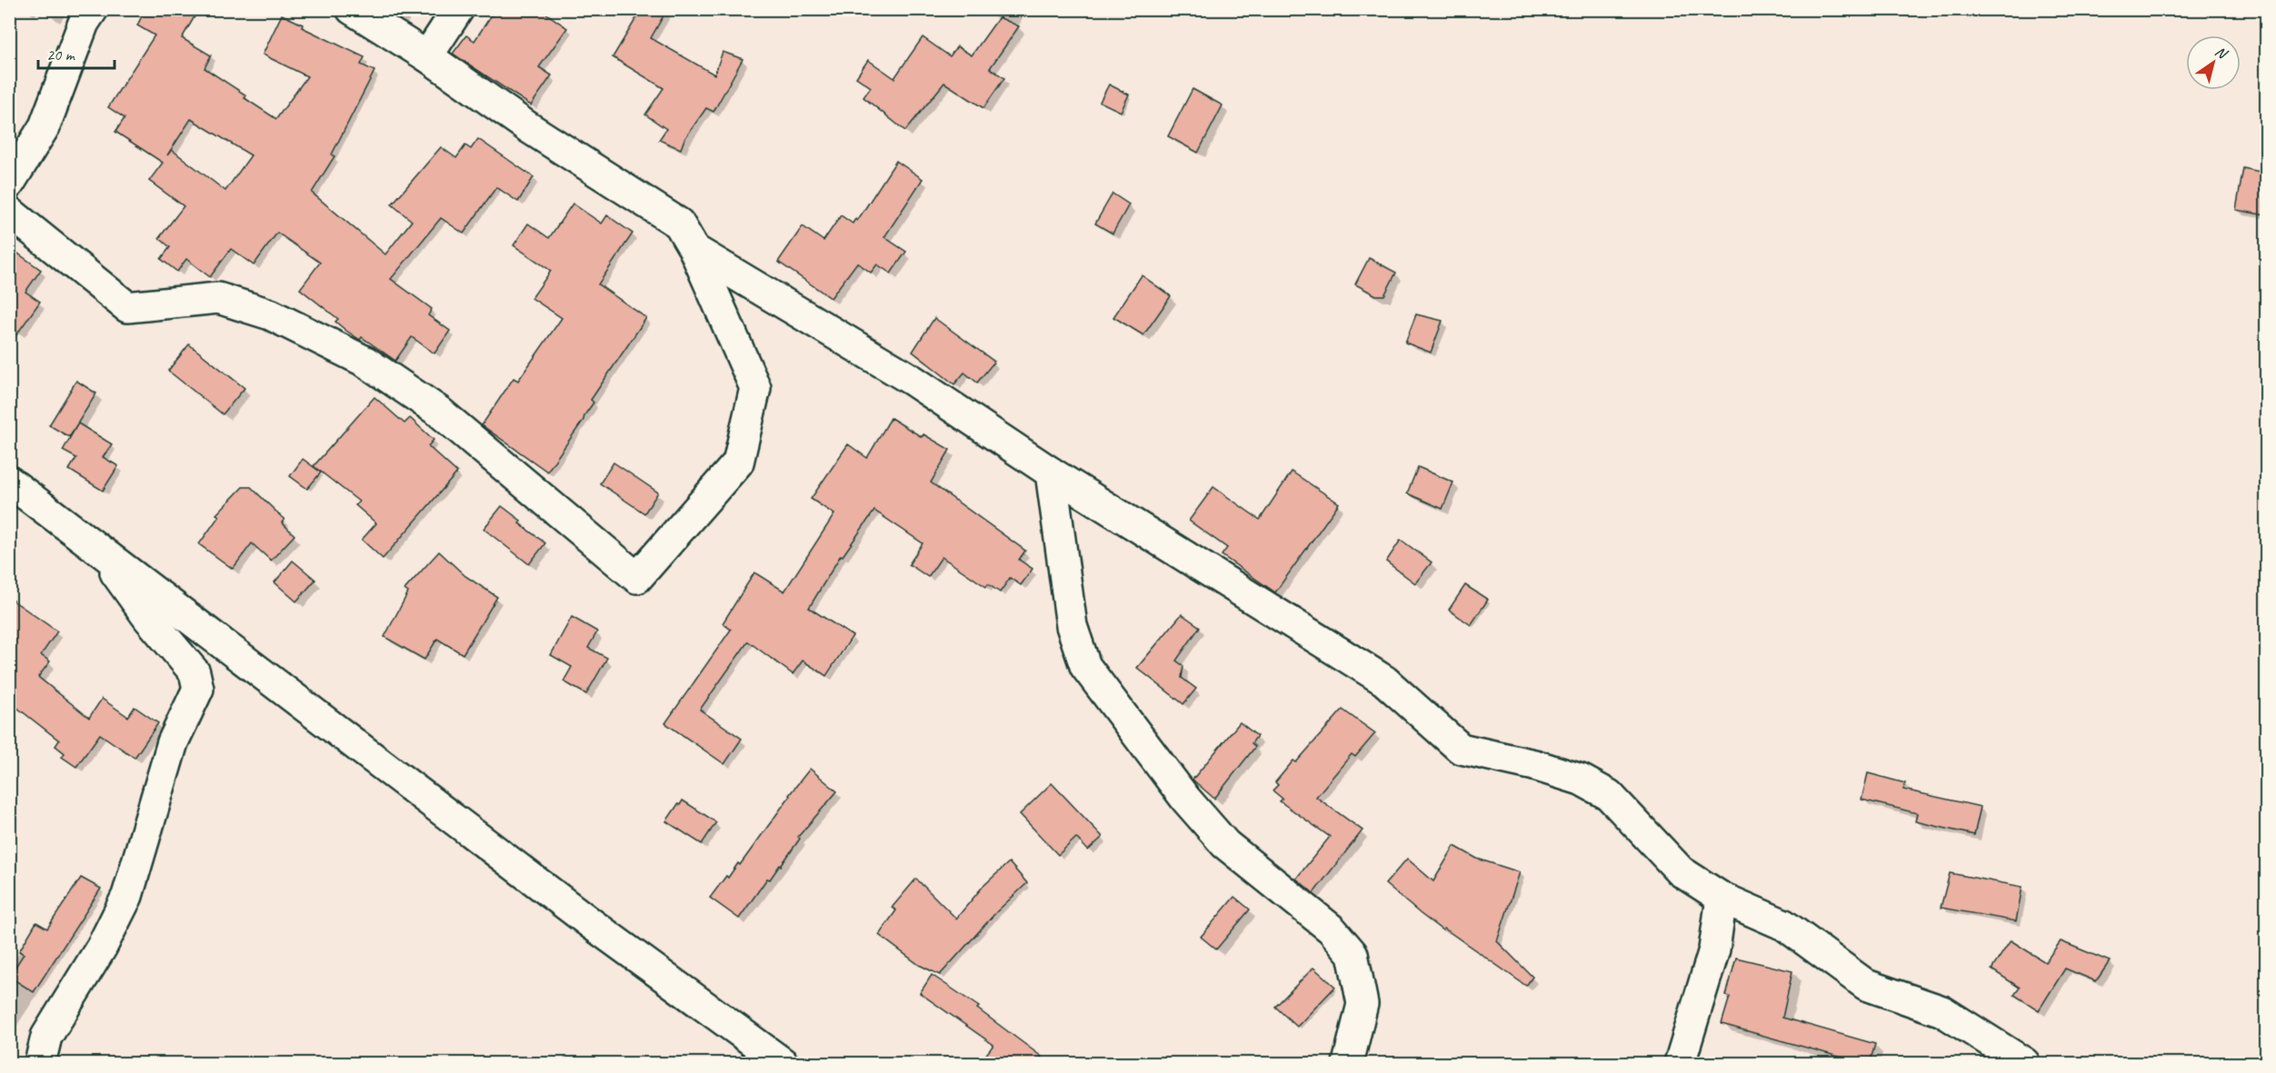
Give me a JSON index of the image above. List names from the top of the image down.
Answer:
{
  "scale_bar": "20 m",
  "north": "top right"
}
